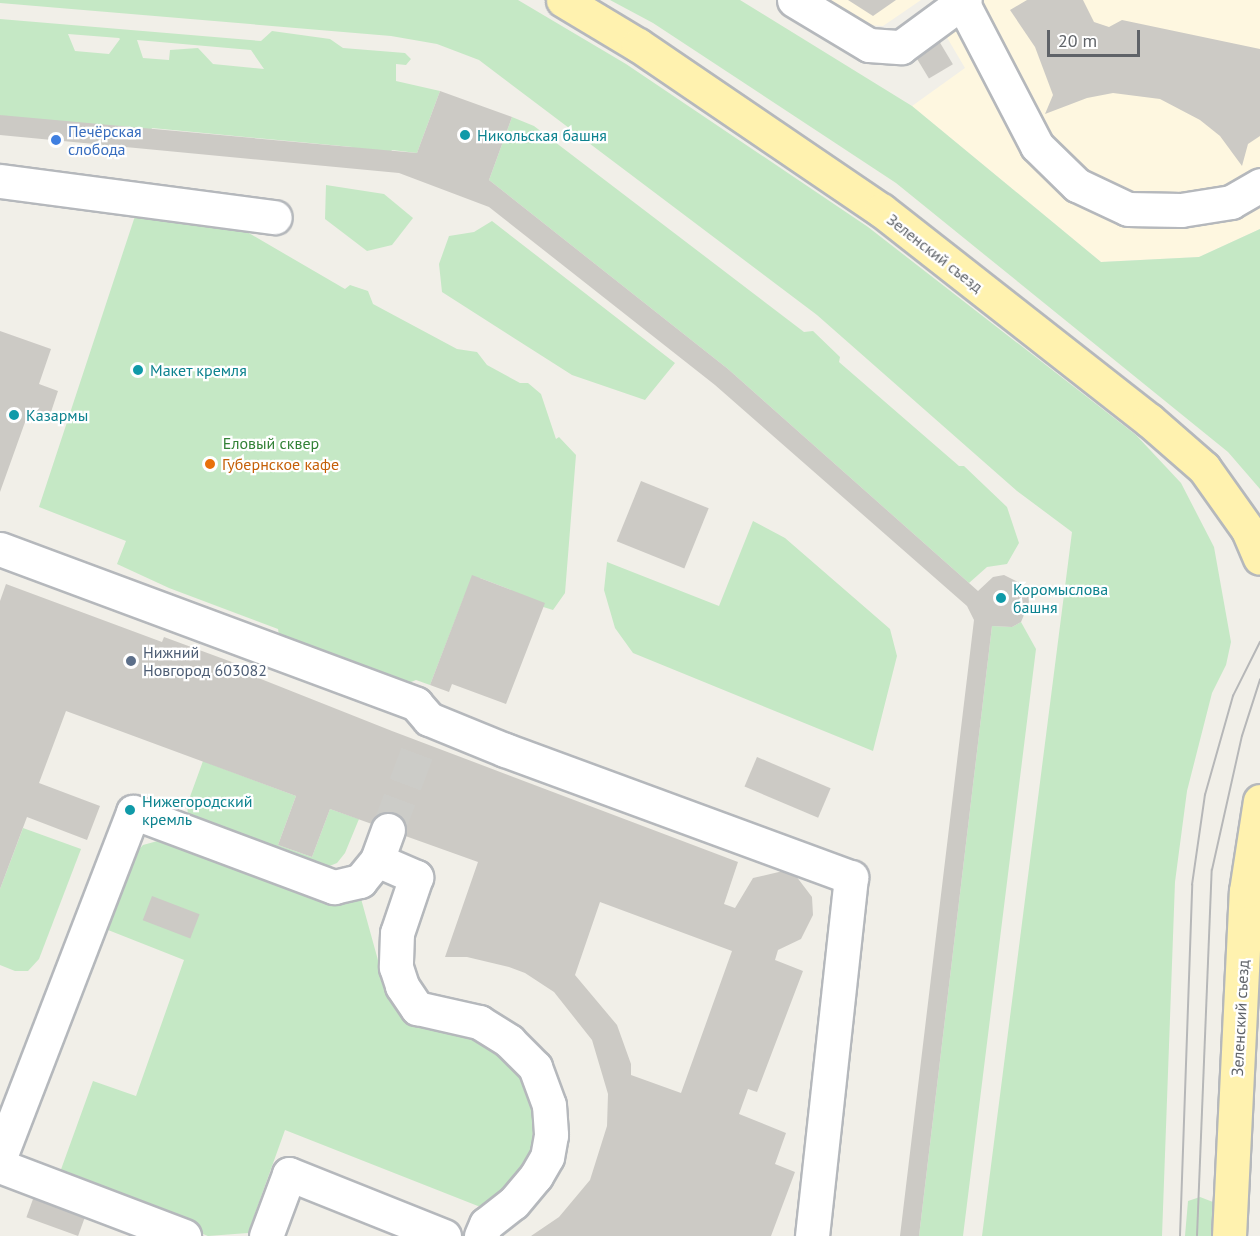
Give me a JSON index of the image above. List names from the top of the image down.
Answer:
{
  "streets": {
    "main road": ["Зеленский съезд"]
  },
  "parks": ["Еловый сквер"],
  "places": [
    "Никольская башня",
    "Печёрская слобода",
    "Макет кремля",
    "Казармы",
    "Губернское кафе",
    "Коромыслова башня",
    "Нижний Новгород 603082",
    "Нижегородский кремль"
  ],
  "scale_bar": "20 m"
}
